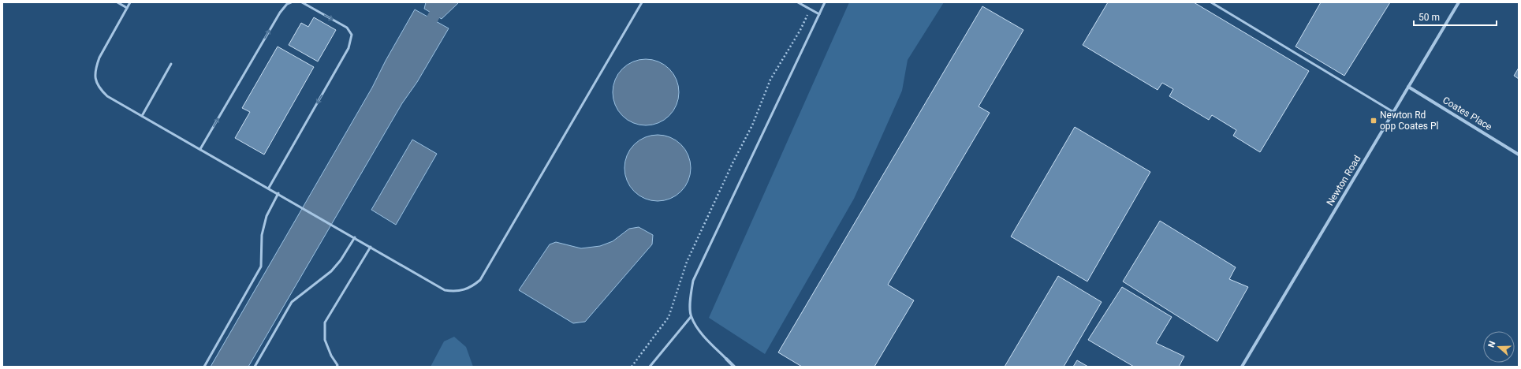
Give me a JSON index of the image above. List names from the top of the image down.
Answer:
{
  "streets": {
    "street": ["Coates Place", "Newton Road"]
  },
  "crossings": [
    ["Coates Place", "Newton Road"]
  ],
  "places": {
    "transit": ["Newton Rd opp Coates Pl"]
  },
  "scale_bar": "50 m",
  "north": "left"
}
